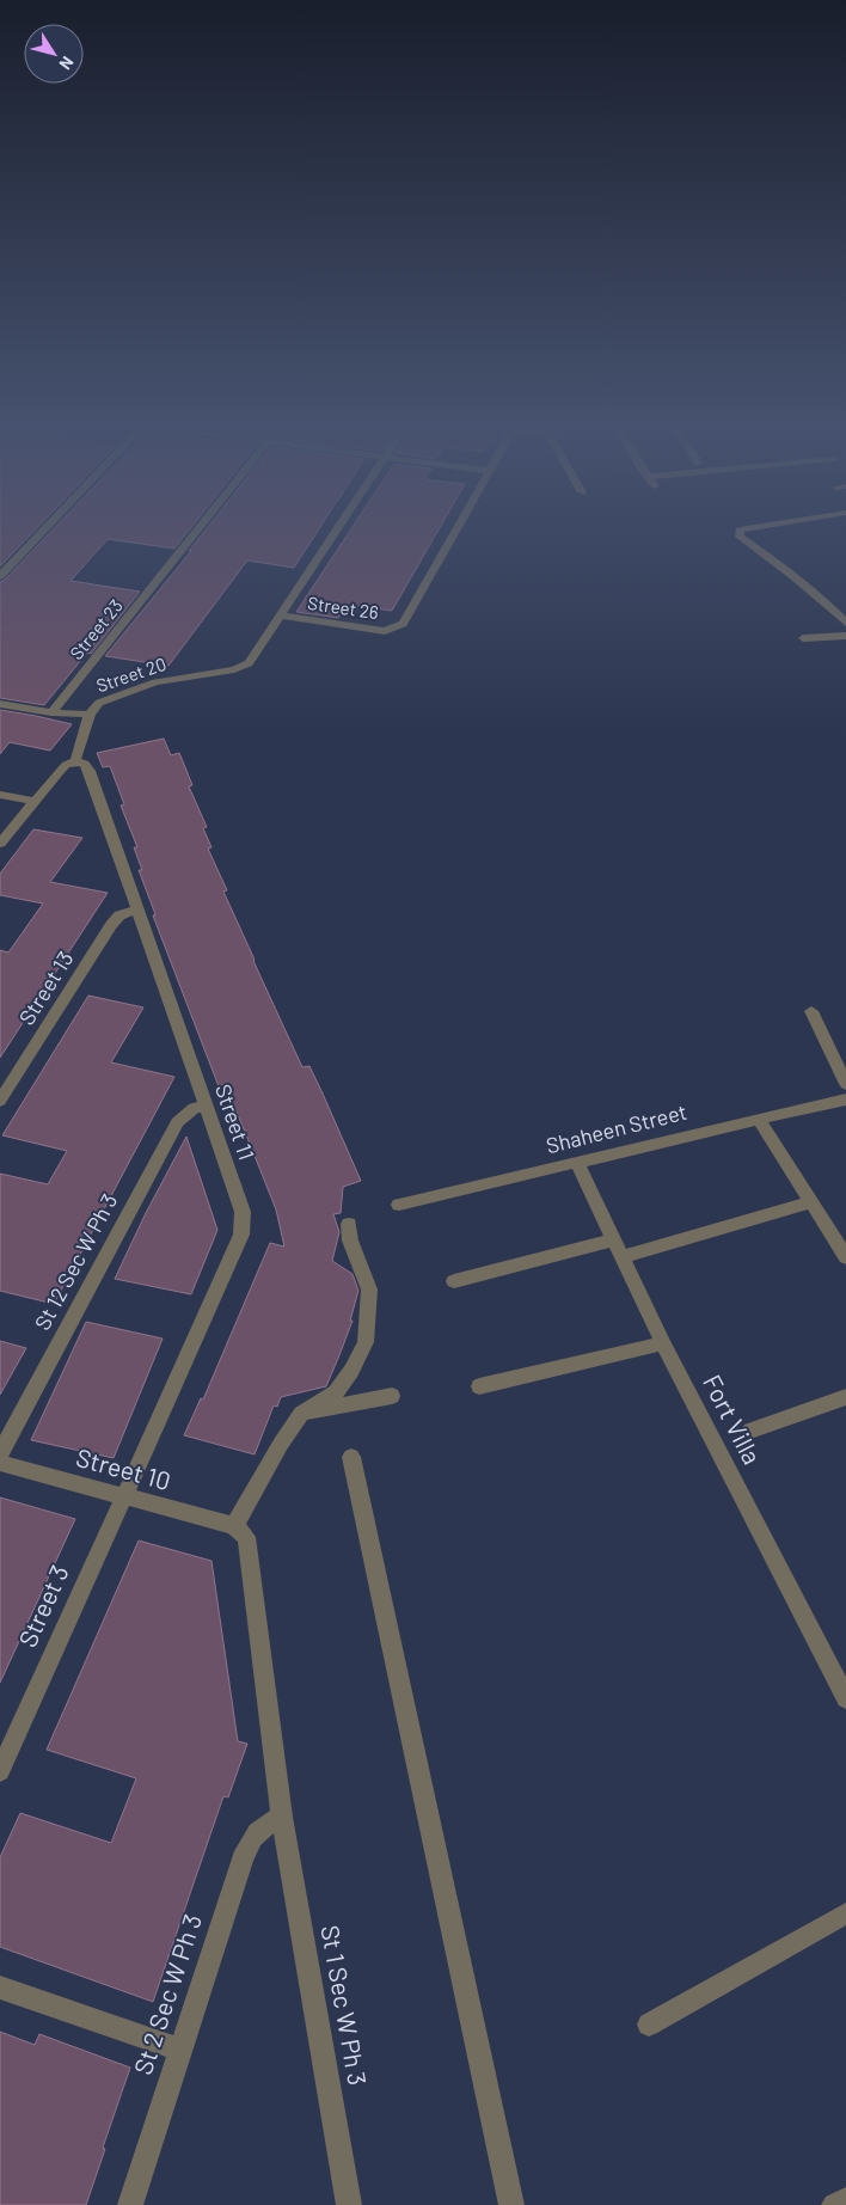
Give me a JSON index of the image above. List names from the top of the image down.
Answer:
{
  "streets": {
    "street": [
      "Street 26",
      "Street 23",
      "Street 20",
      "Street 13",
      "Street 11",
      "Shaheen Street",
      "St 12 Sec W Ph 3",
      "Fort Villa",
      "Street 10",
      "Street 3",
      "St 2 Sec W Ph 3",
      "St 1 Sec W Ph 3"
    ]
  },
  "crossings": [
    ["Street 26", "Street 20"],
    ["Street 23", "Street 20"],
    ["Street 13", "Street 11"],
    ["Street 11", "St 12 Sec W Ph 3"],
    ["Street 11", "Street 10"],
    ["Street 11", "Street 3"],
    ["Shaheen Street", "Fort Villa"],
    ["Street 10", "Street 3"],
    ["Street 10", "St 1 Sec W Ph 3"],
    ["St 2 Sec W Ph 3", "St 1 Sec W Ph 3"]
  ],
  "north": "bottom right"
}
